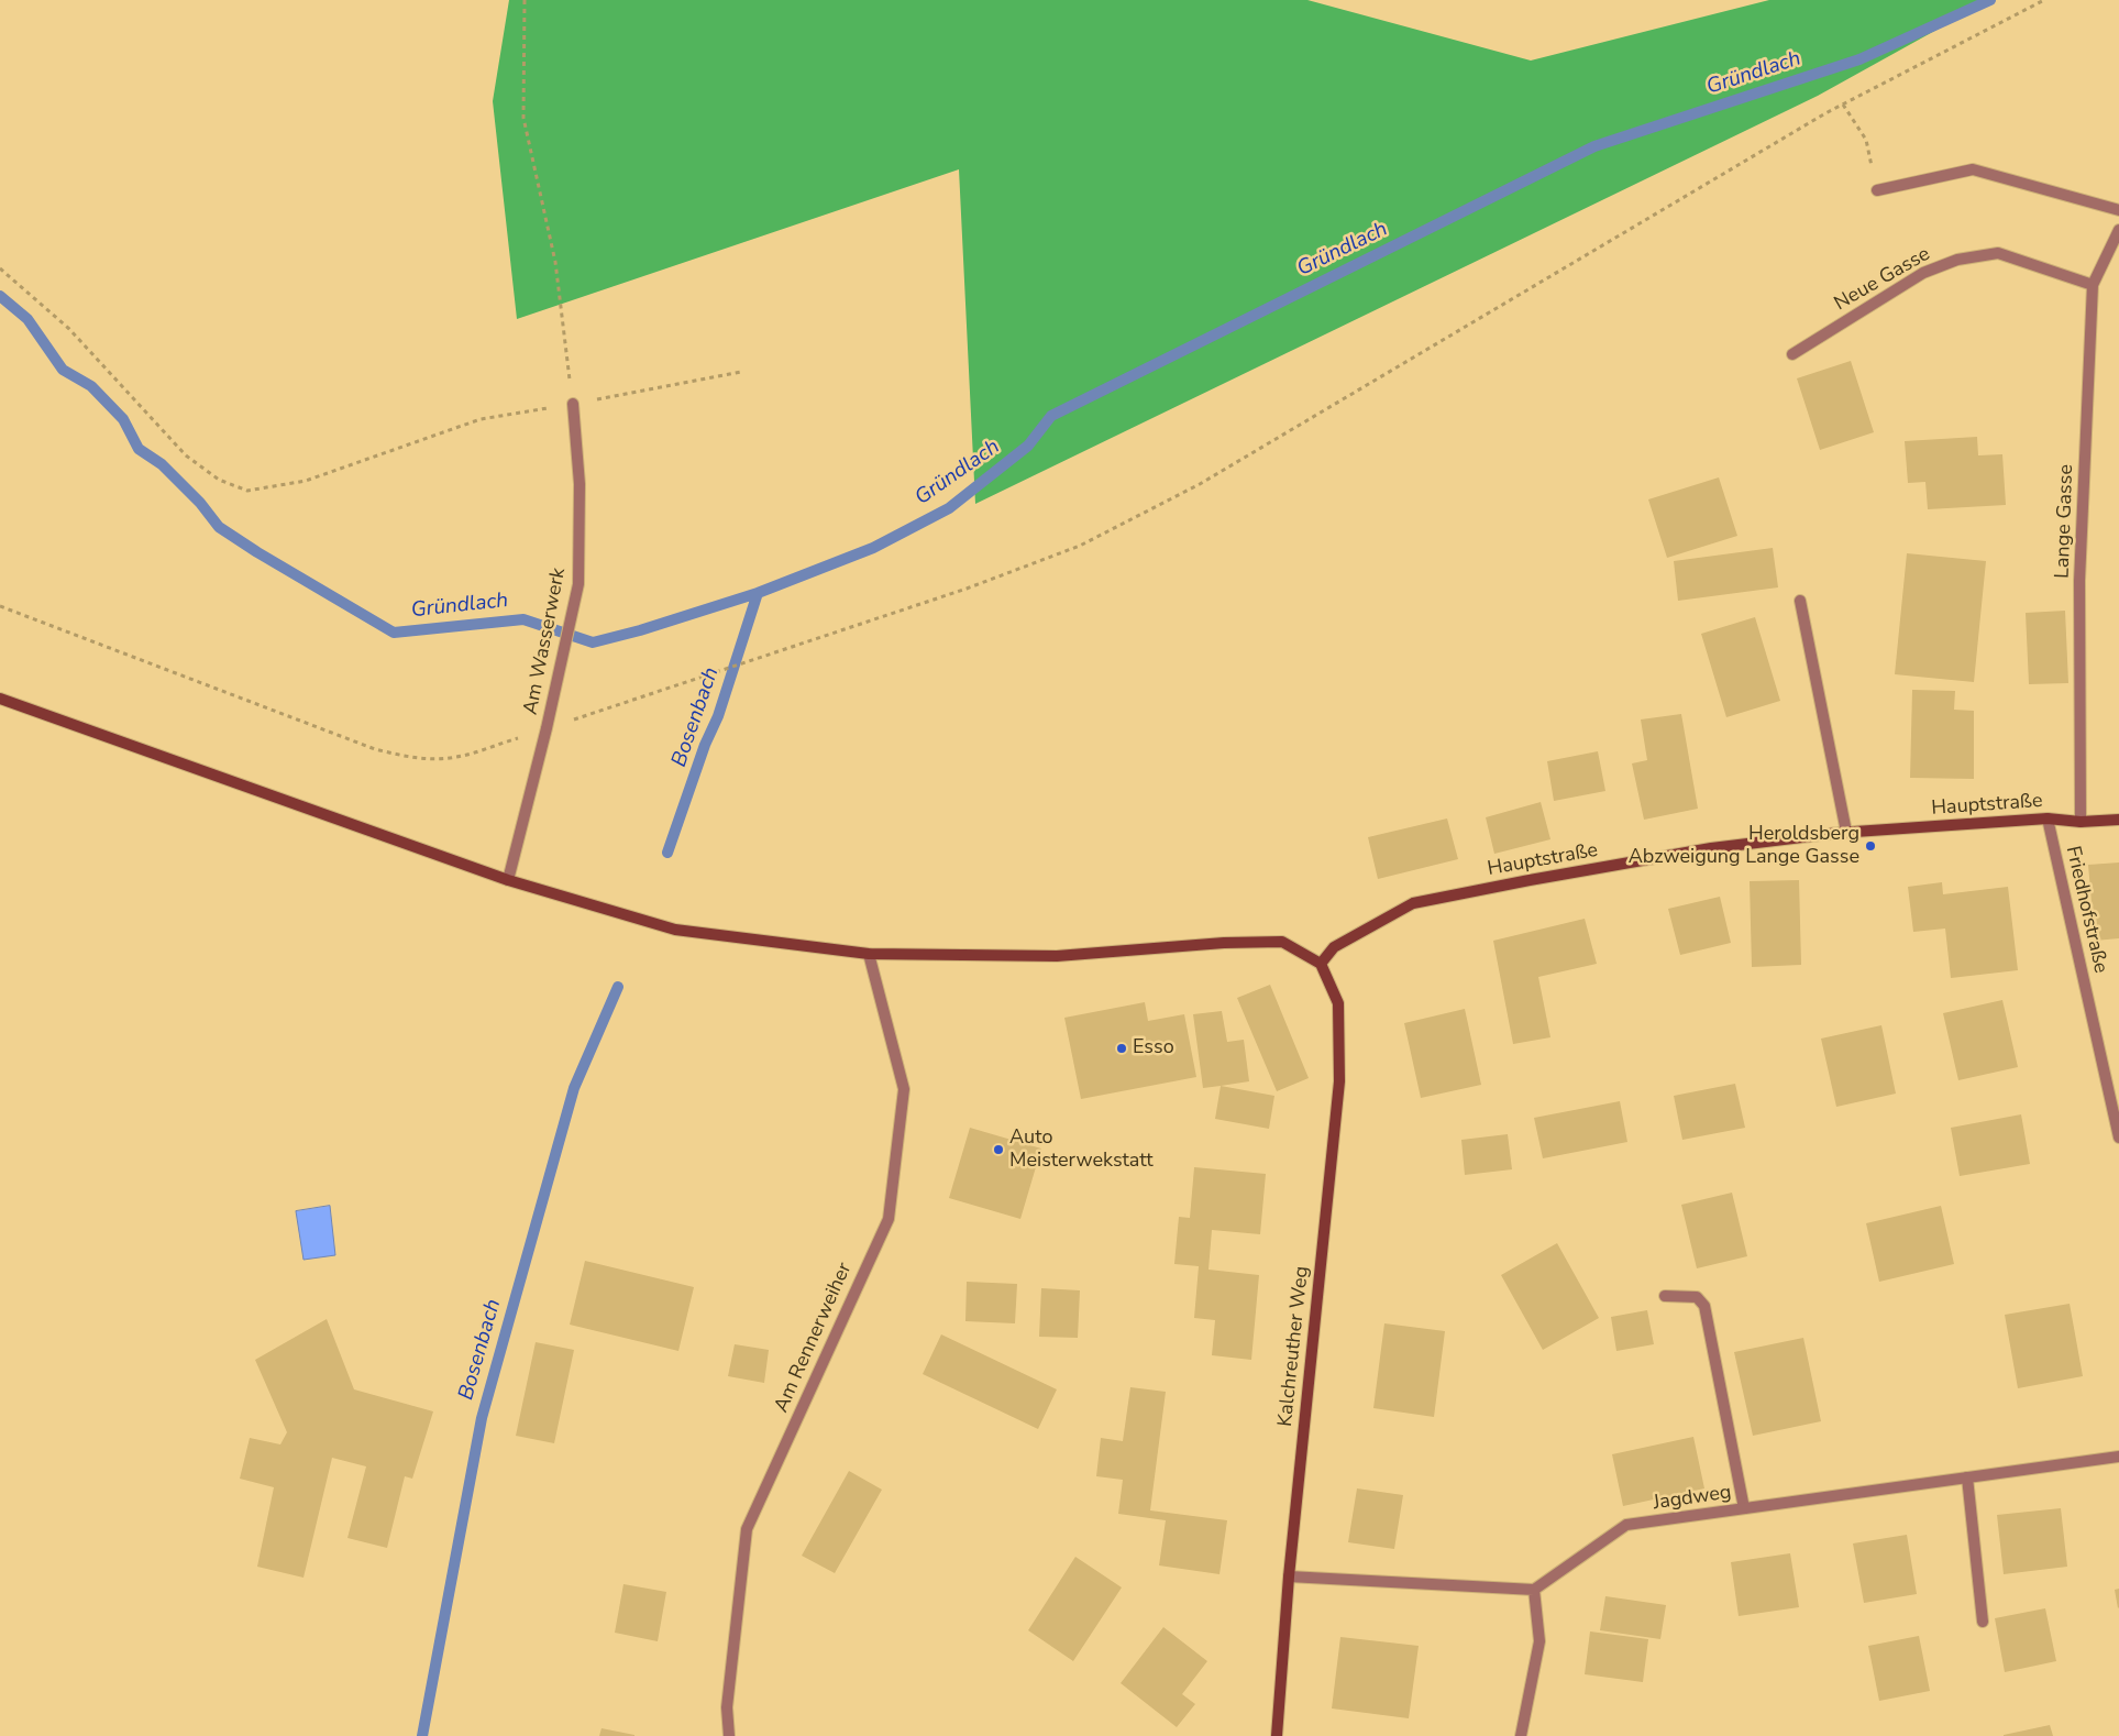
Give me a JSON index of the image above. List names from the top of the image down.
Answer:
{
  "streets": {
    "main road": ["Hauptstraße", "Kalchreuther Weg"],
    "street": [
      "Neue Gasse",
      "Lange Gasse",
      "Am Wasserwerk",
      "Friedhofstraße",
      "Am Rennerweiher",
      "Jagdweg"
    ]
  },
  "crossings": [
    ["Neue Gasse", "Lange Gasse"],
    ["Lange Gasse", "Hauptstraße"],
    ["Hauptstraße", "Friedhofstraße"],
    ["Hauptstraße", "Kalchreuther Weg"]
  ],
  "water": ["Gründlach", "Bosenbach"],
  "places": ["Heroldsberg Abzweigung Lange Gasse", "Esso", "Auto Meisterwekstatt"]
}
